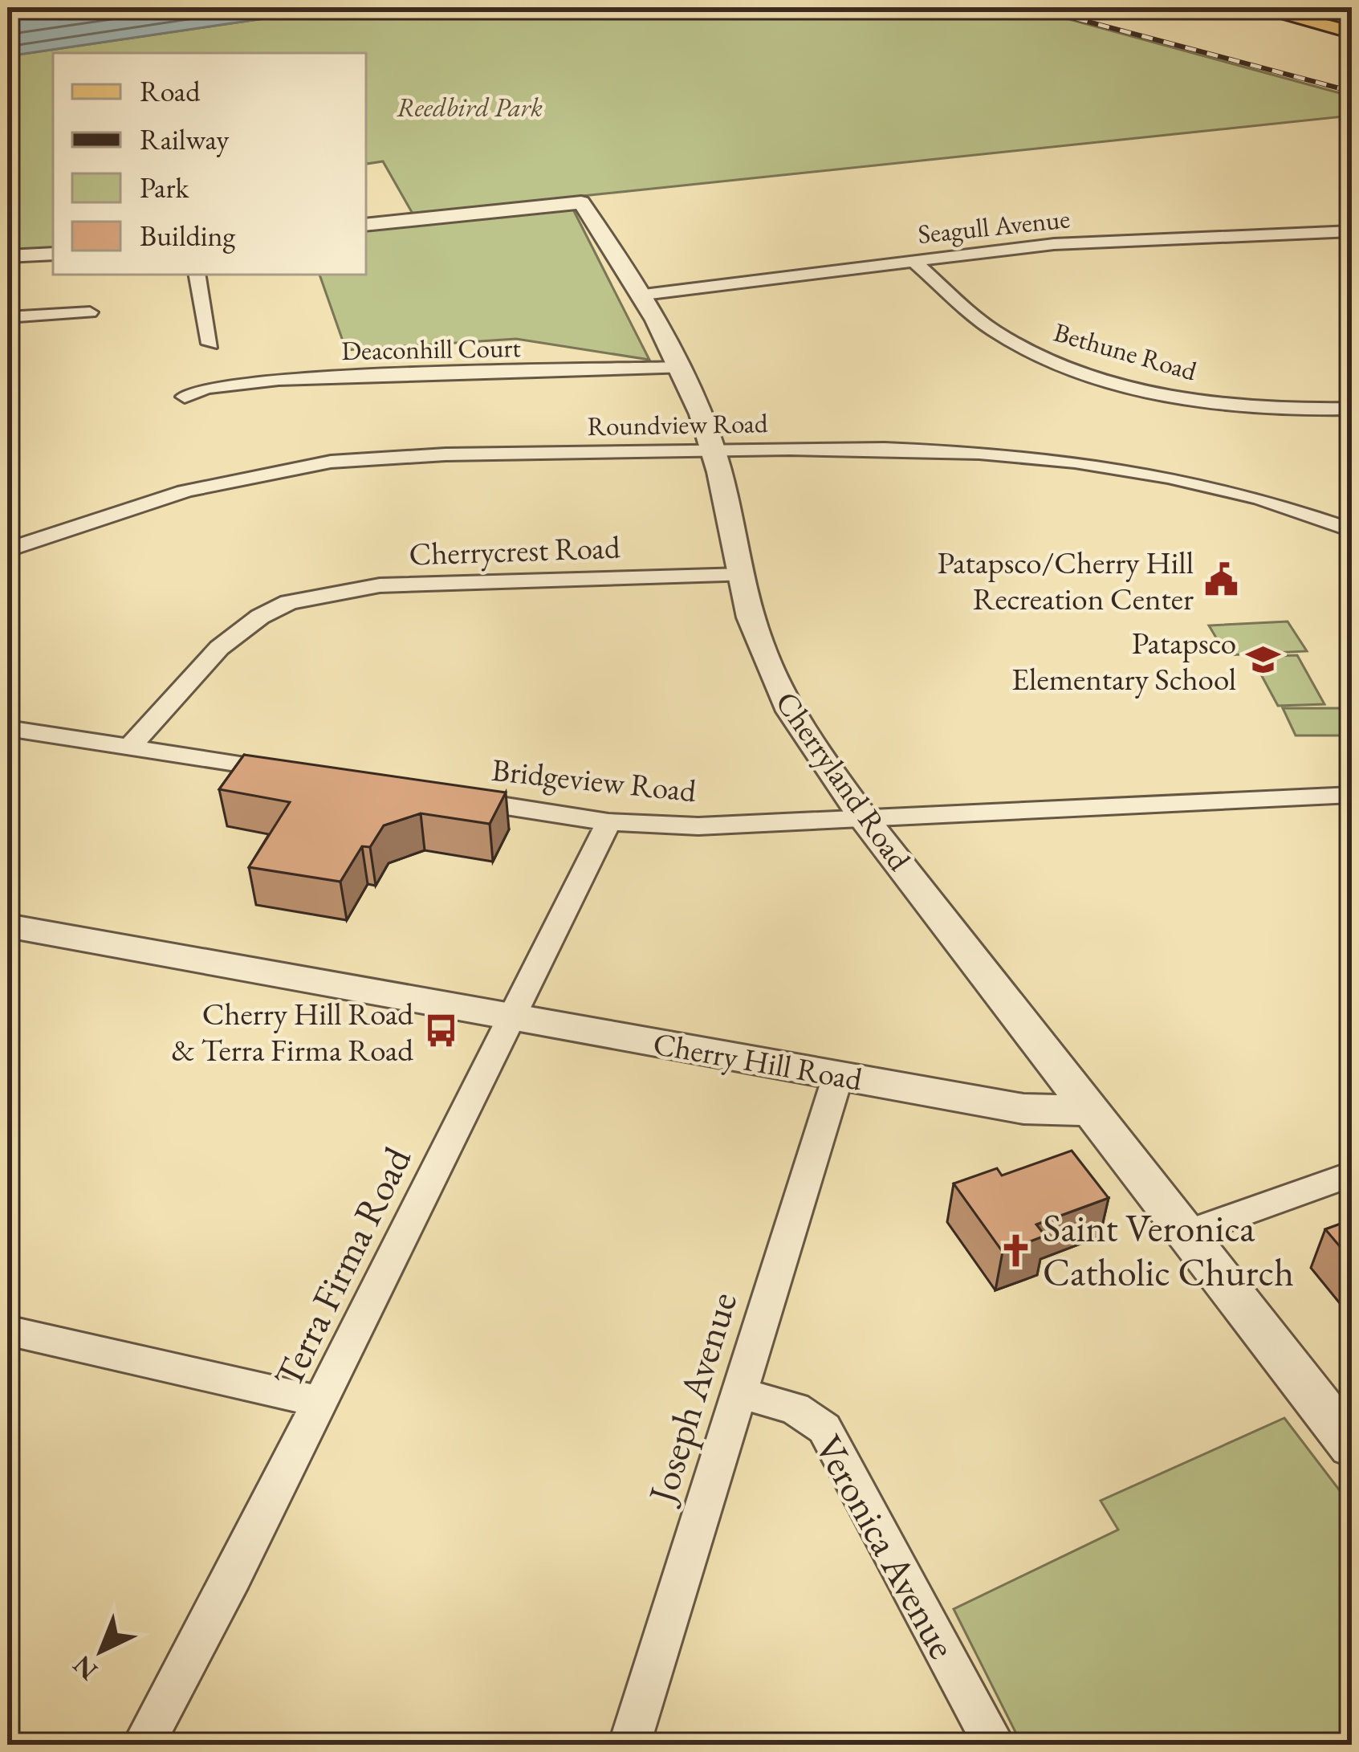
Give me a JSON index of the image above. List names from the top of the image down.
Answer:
{
  "streets": {
    "street": [
      "Seagull Avenue",
      "Deaconhill Court",
      "Bethune Road",
      "Roundview Road",
      "Cherrycrest Road",
      "Bridgeview Road",
      "Cherryland Road",
      "Cherry Hill Road",
      "Terra Firma Road",
      "Joseph Avenue",
      "Veronica Avenue"
    ]
  },
  "crossings": [
    ["Seagull Avenue", "Bethune Road"],
    ["Seagull Avenue", "Cherryland Road"],
    ["Deaconhill Court", "Cherryland Road"],
    ["Roundview Road", "Cherryland Road"],
    ["Cherrycrest Road", "Cherryland Road"],
    ["Bridgeview Road", "Cherryland Road"],
    ["Bridgeview Road", "Terra Firma Road"],
    ["Cherryland Road", "Cherry Hill Road"],
    ["Cherry Hill Road", "Terra Firma Road"],
    ["Cherry Hill Road", "Joseph Avenue"],
    ["Joseph Avenue", "Veronica Avenue"]
  ],
  "parks": ["Reedbird Park"],
  "places": {
    "public building": ["Patapsco/Cherry Hill Recreation Center"],
    "school or university": ["Patapsco Elementary School"],
    "bus stop": ["Cherry Hill Road & Terra Firma Road"],
    "church": ["Saint Veronica Catholic Church"]
  },
  "legend": [
    "Road",
    "Railway",
    "Park",
    "Building"
  ],
  "north": "bottom left"
}
